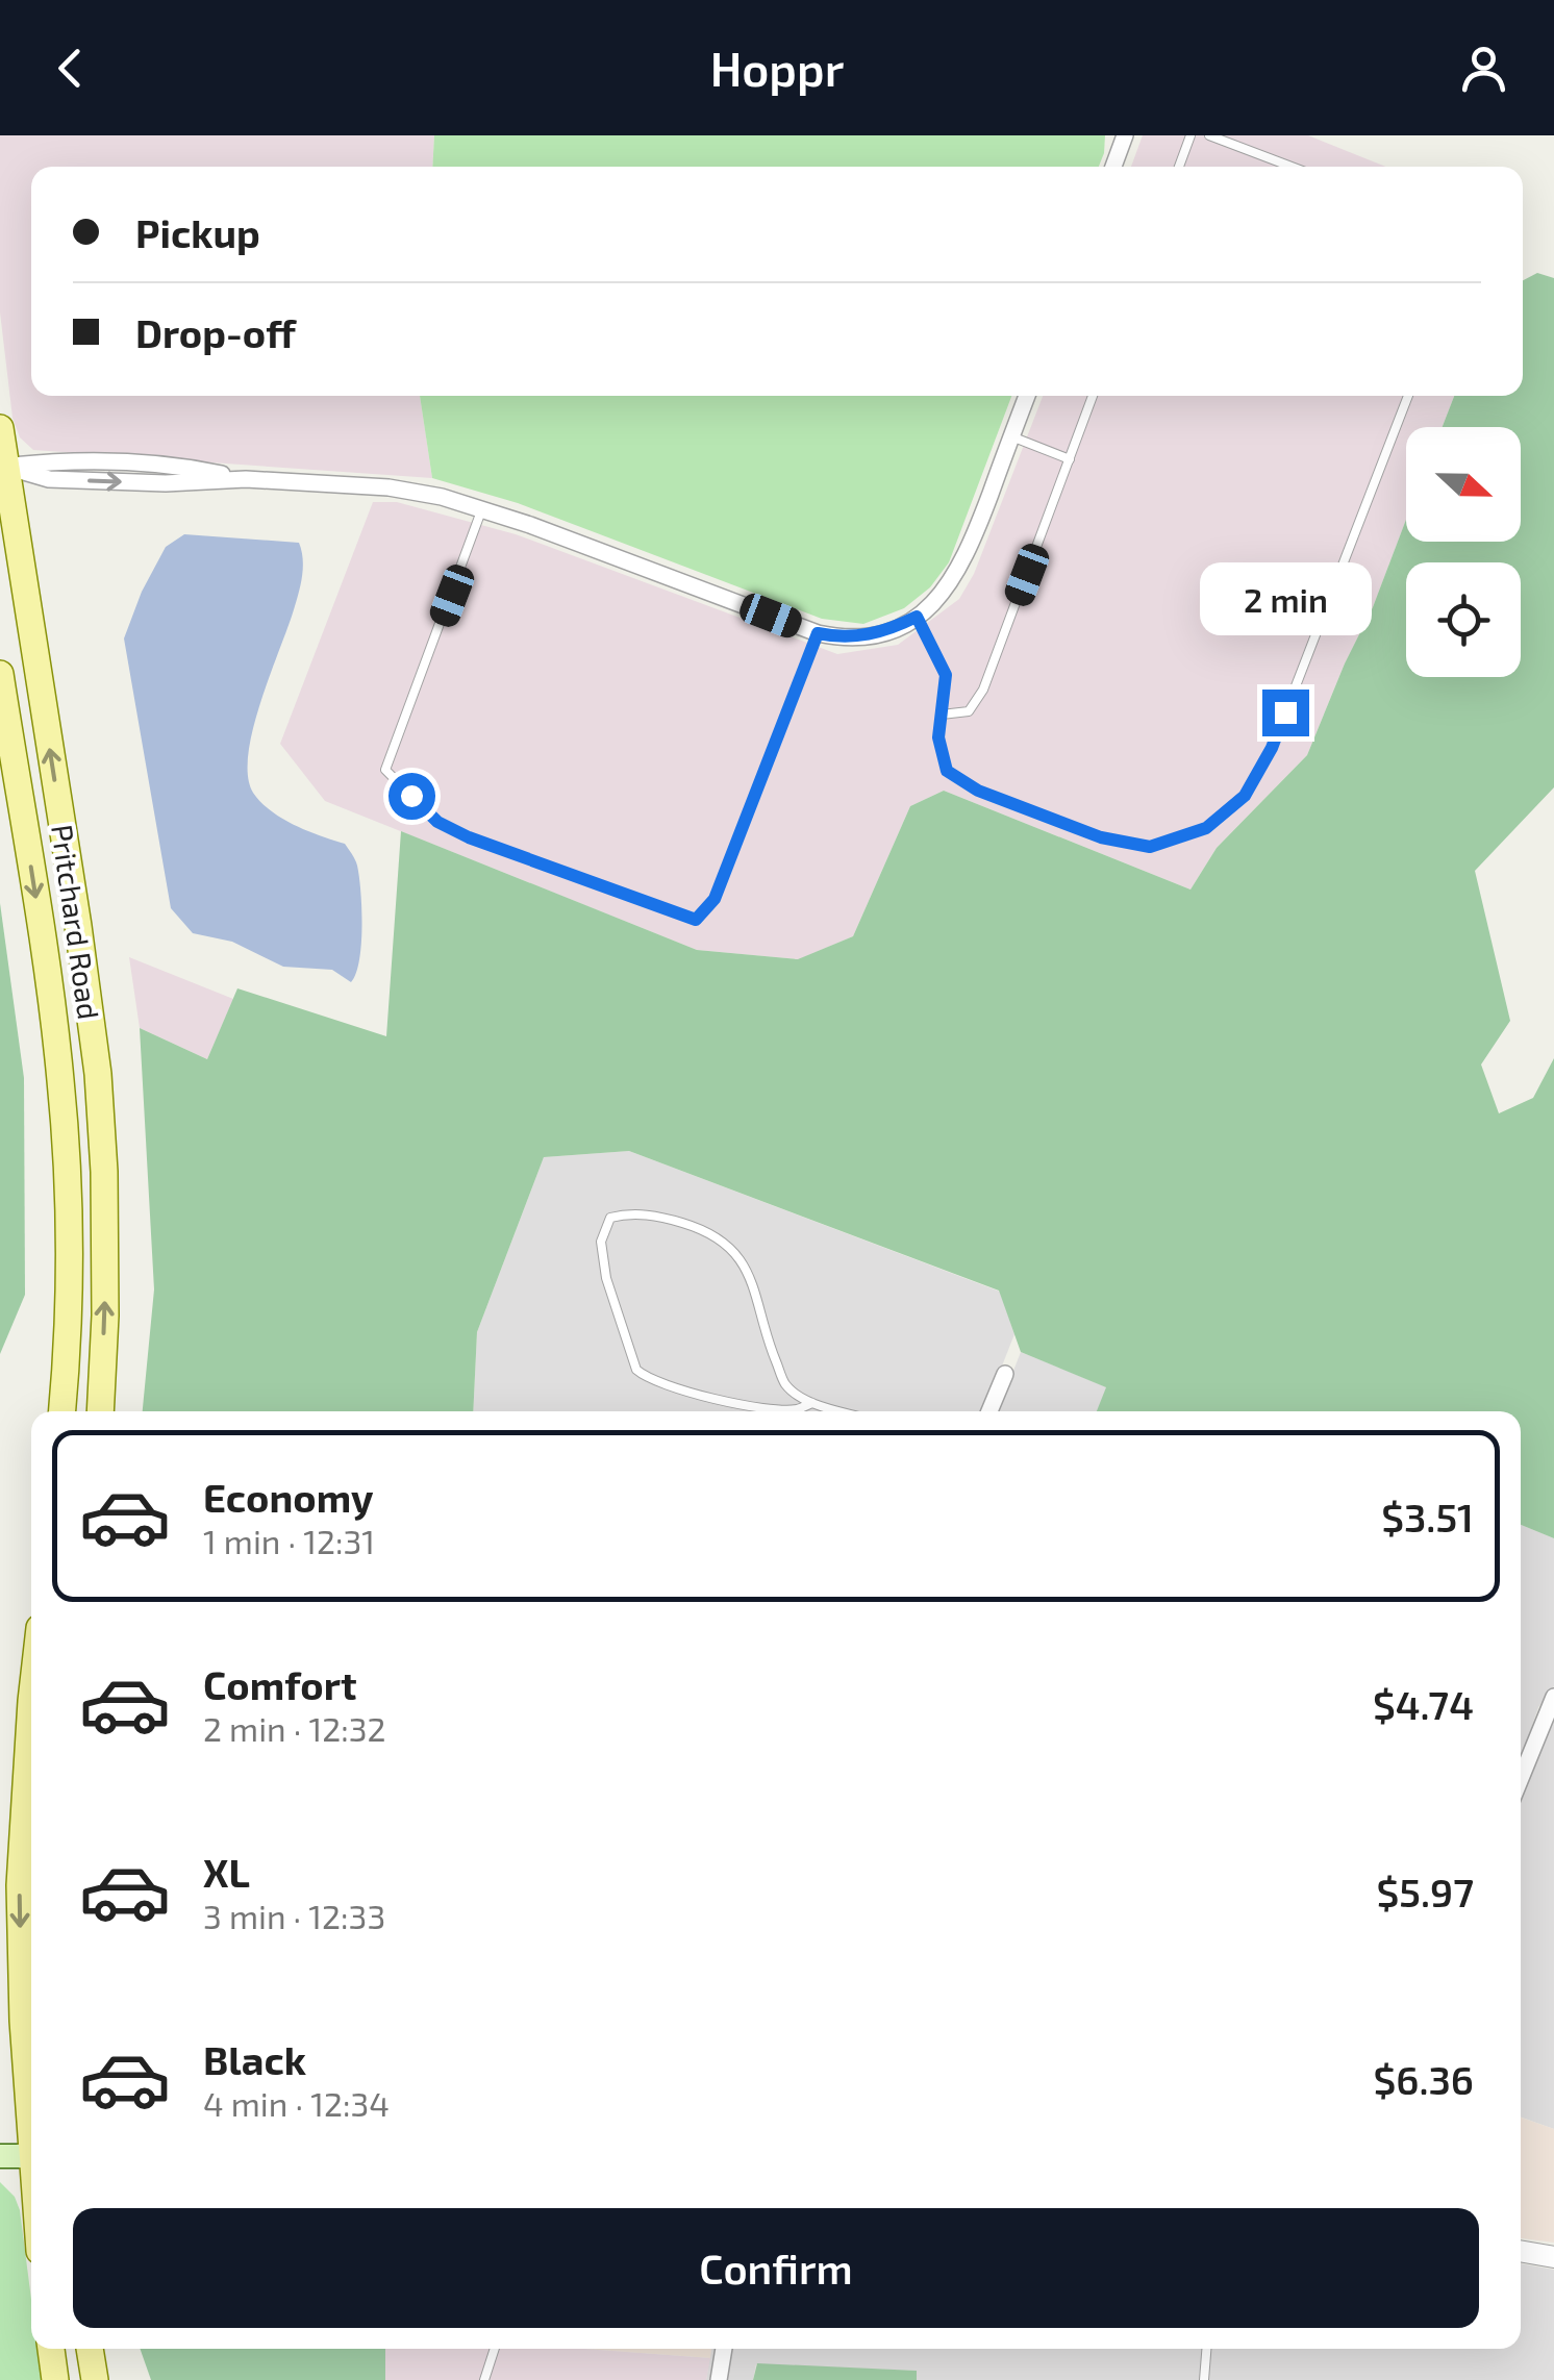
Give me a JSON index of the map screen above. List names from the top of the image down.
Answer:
{
  "streets": {
    "main road": ["Pritchard Road"]
  },
  "north": "right",
  "page": {
    "header": "Hoppr",
    "banner": ["Pickup", "Drop-off"],
    "bubble": "2 min",
    "list": [
      {
        "name": "Economy",
        "note": "1 min · 12:31",
        "value": "$3.51"
      },
      {
        "name": "Comfort",
        "note": "2 min · 12:32",
        "value": "$4.74"
      },
      {
        "name": "XL",
        "note": "3 min · 12:33",
        "value": "$5.97"
      },
      {
        "name": "Black",
        "note": "4 min · 12:34",
        "value": "$6.36"
      }
    ],
    "buttons": "Confirm"
  }
}
